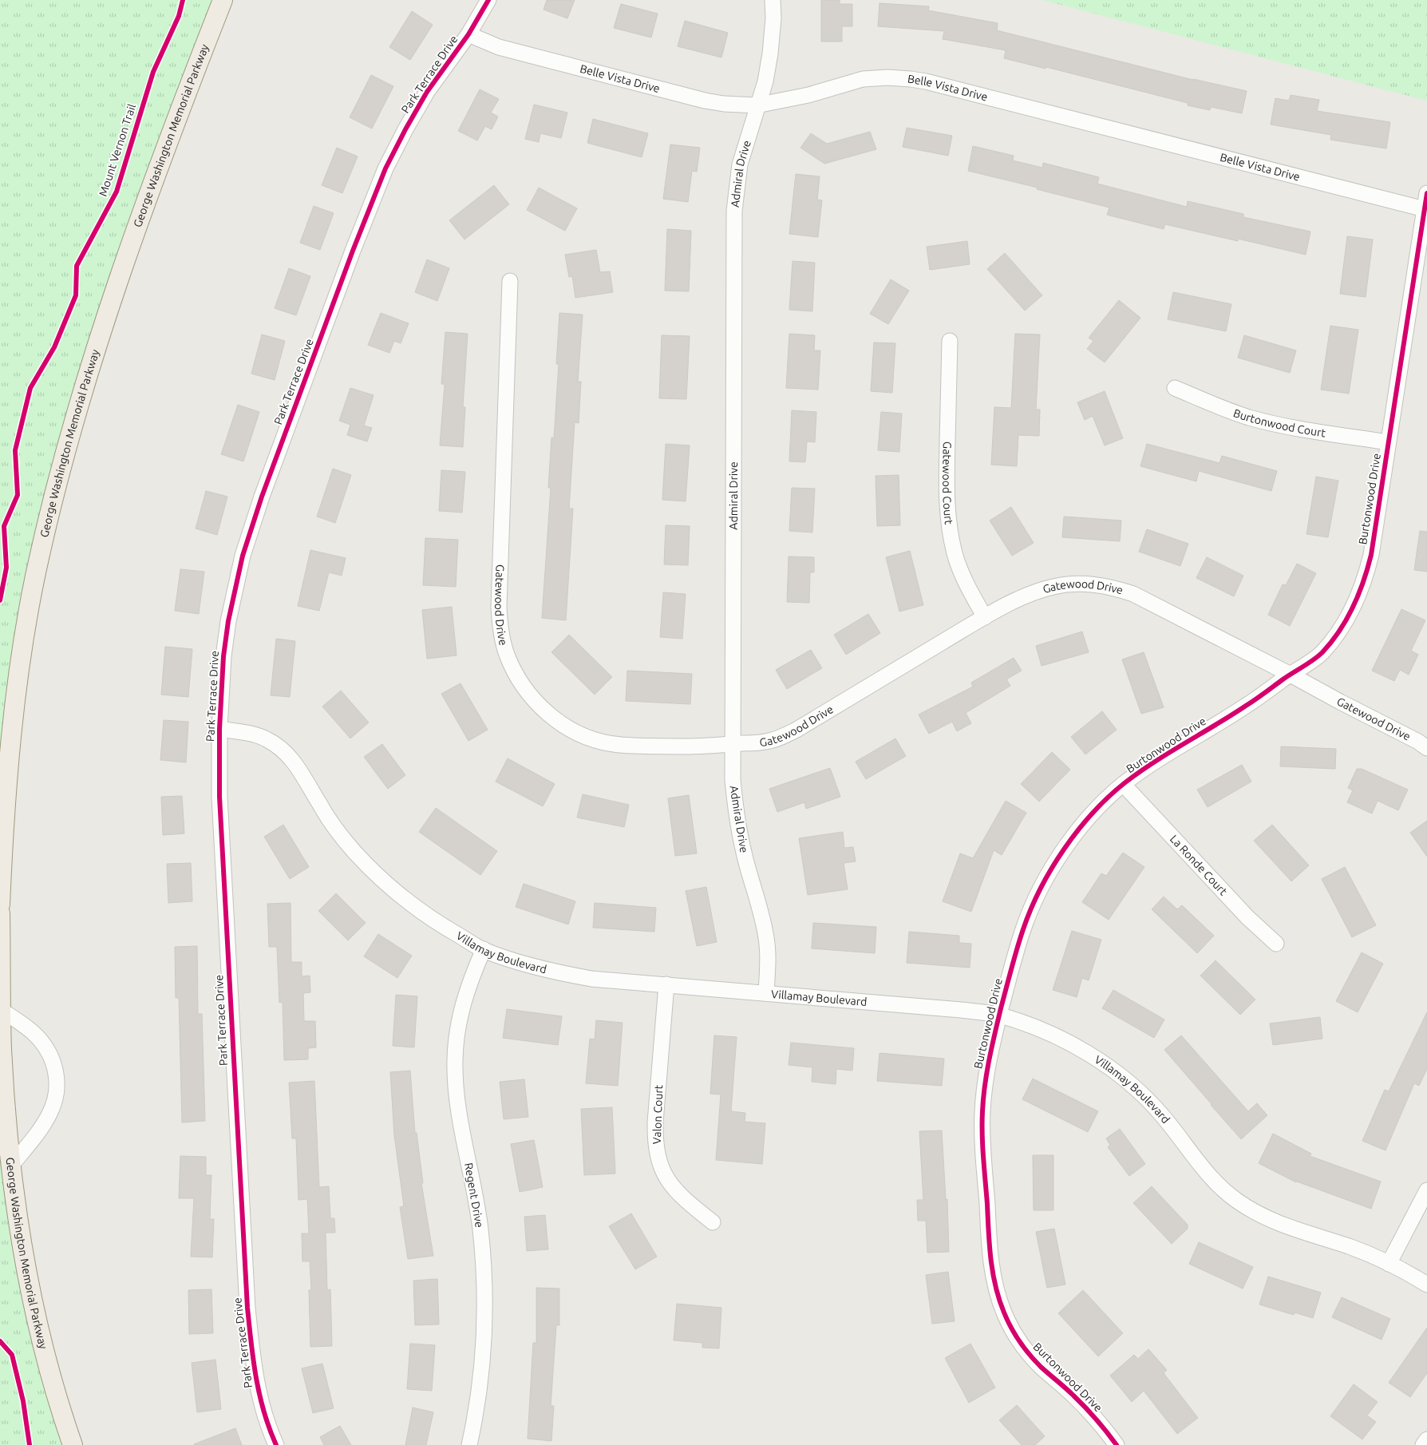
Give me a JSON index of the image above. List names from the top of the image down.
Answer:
{
  "streets": {
    "main road": ["George Washington Memorial Parkway"],
    "street": [
      "Park Terrace Drive",
      "Belle Vista Drive",
      "Admiral Drive",
      "Burtonwood Court",
      "Gatewood Court",
      "Burtonwood Drive",
      "Gatewood Drive",
      "La Ronde Court",
      "Villamay Boulevard",
      "Valon Court",
      "Regent Drive"
    ],
    "cycle path": ["Mount Vernon Trail"]
  },
  "crossings": [
    ["Park Terrace Drive", "Belle Vista Drive"],
    ["Park Terrace Drive", "Villamay Boulevard"],
    ["Belle Vista Drive", "Admiral Drive"],
    ["Belle Vista Drive", "Burtonwood Drive"],
    ["Admiral Drive", "Gatewood Drive"],
    ["Admiral Drive", "Villamay Boulevard"],
    ["Burtonwood Court", "Burtonwood Drive"],
    ["Gatewood Court", "Gatewood Drive"],
    ["Burtonwood Drive", "Gatewood Drive"],
    ["Burtonwood Drive", "La Ronde Court"],
    ["Burtonwood Drive", "Villamay Boulevard"],
    ["Villamay Boulevard", "Valon Court"],
    ["Villamay Boulevard", "Regent Drive"]
  ]
}
